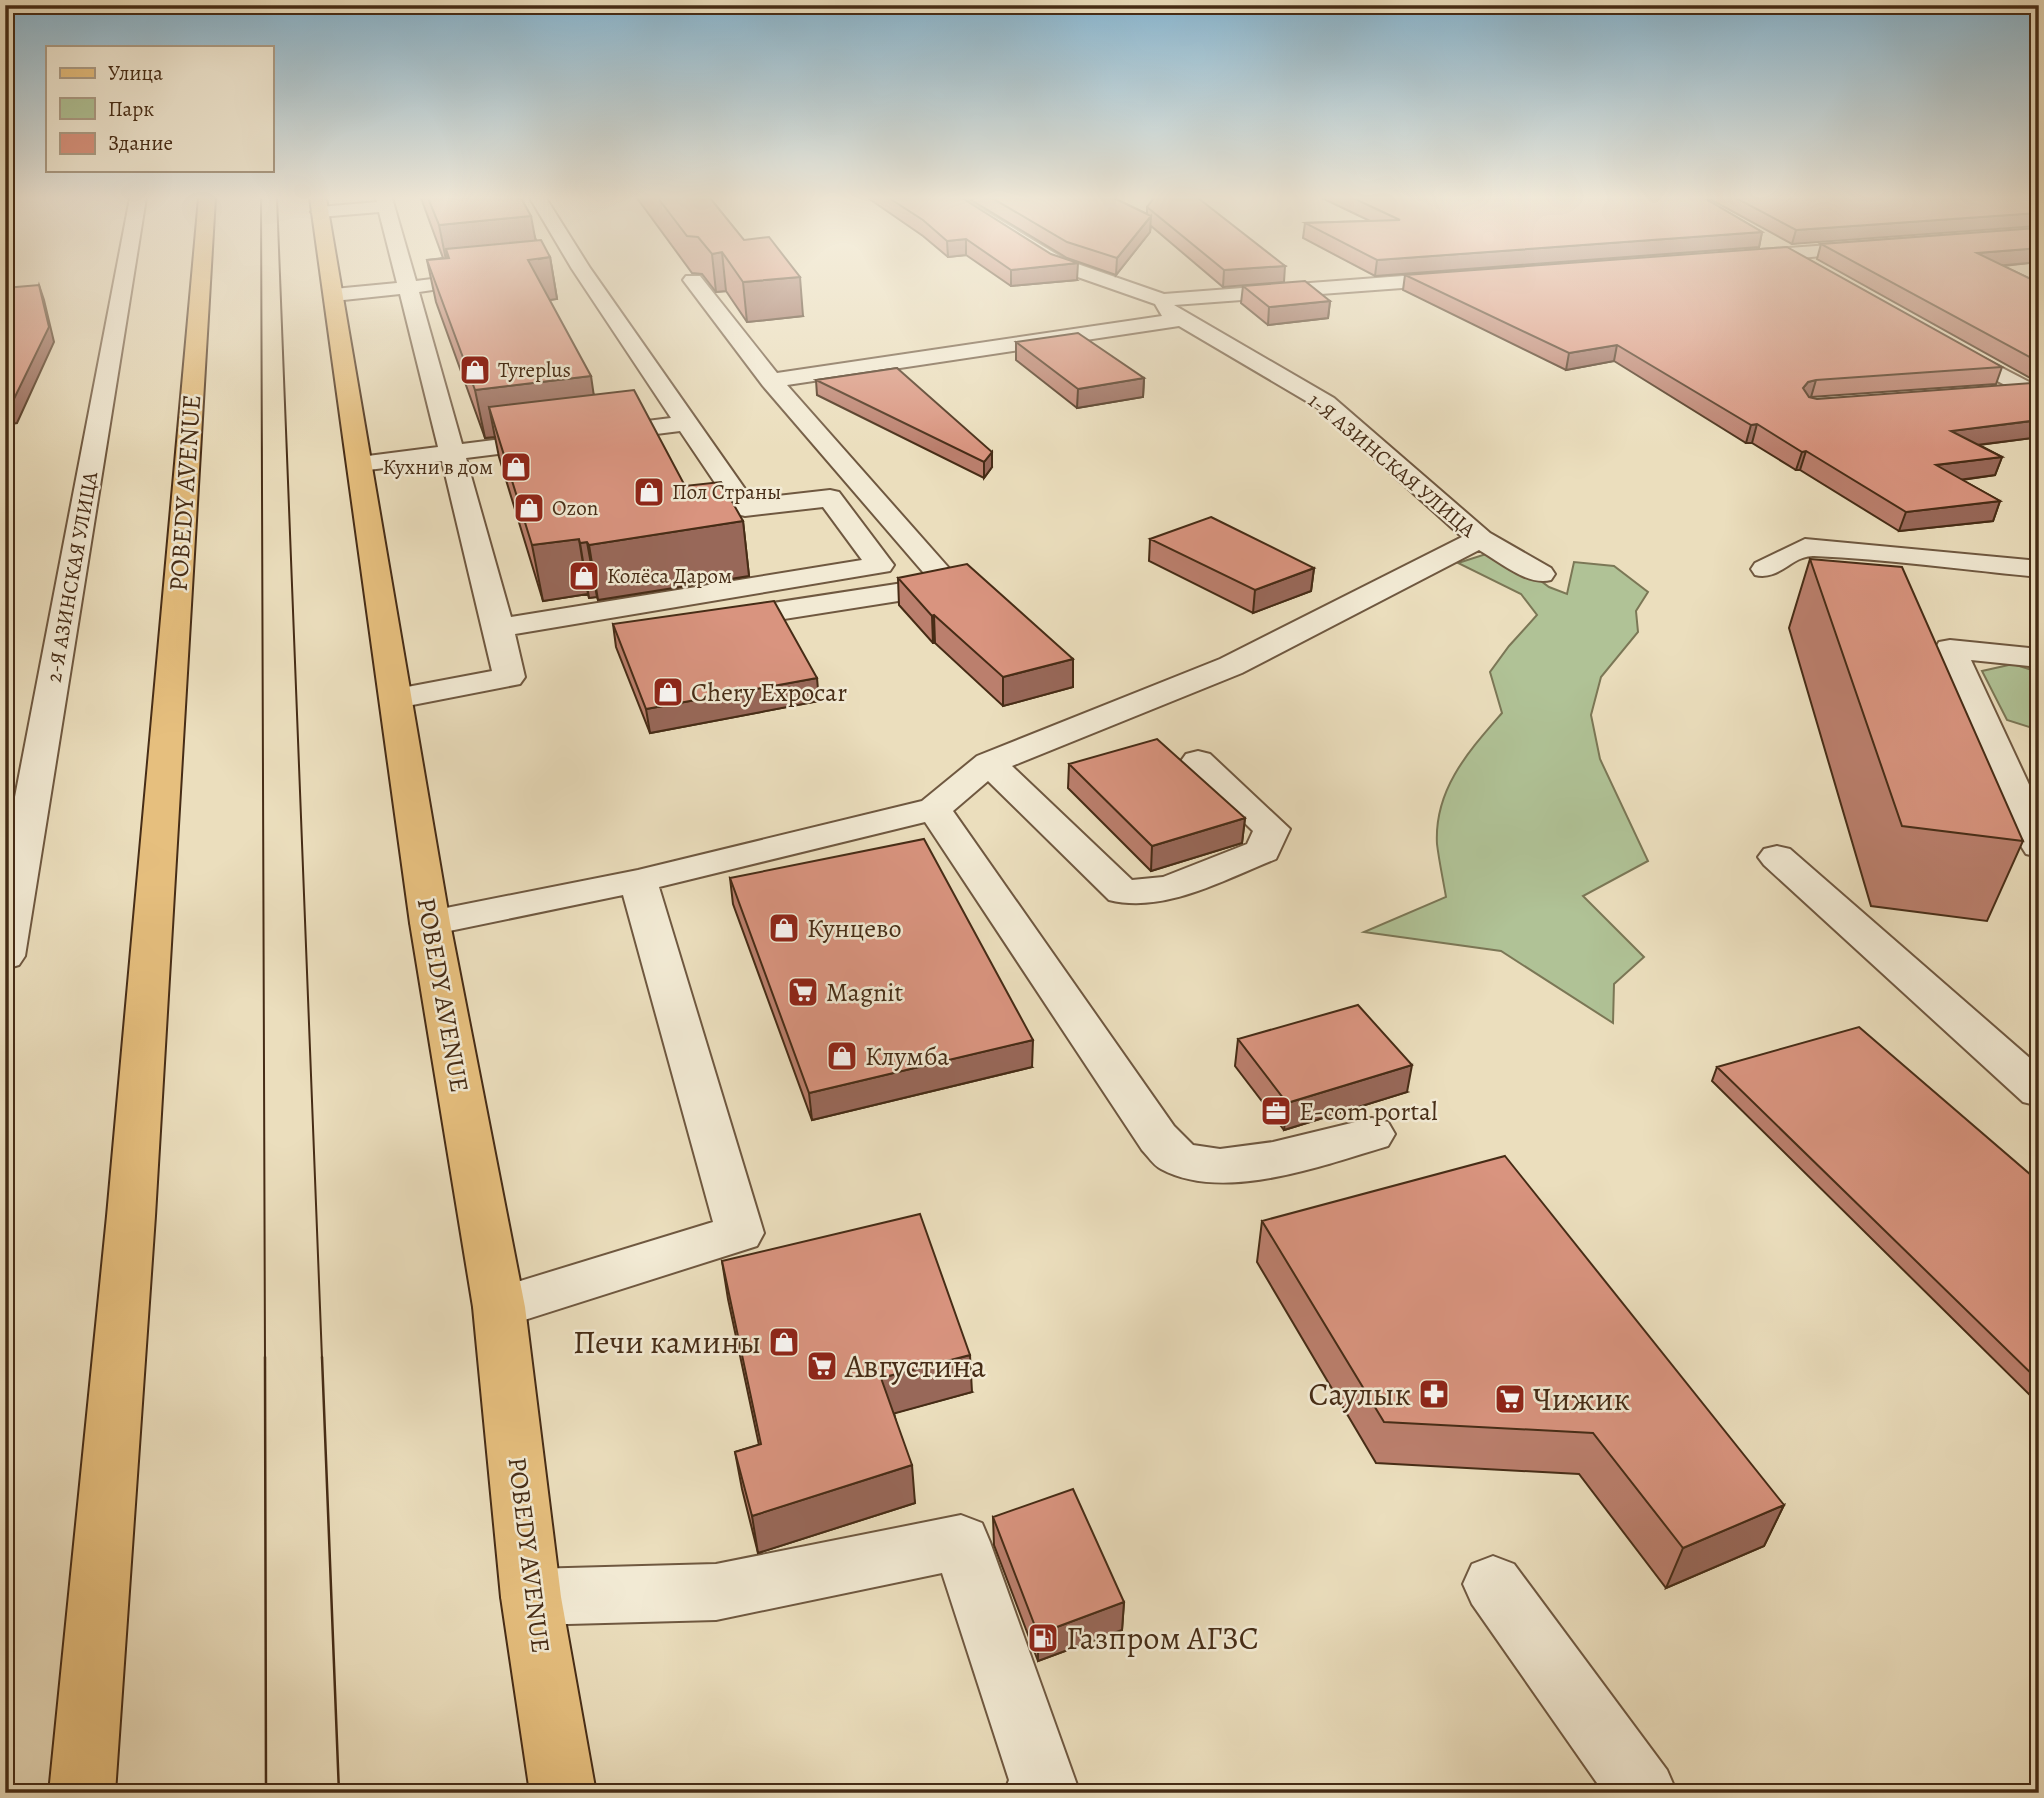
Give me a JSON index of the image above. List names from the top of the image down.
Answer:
{
  "streets": {
    "main road": ["POBEDY AVENUE"],
    "street": ["1-Я АЗИНСКАЯ УЛИЦА", "2-Я АЗИНСКАЯ УЛИЦА"]
  },
  "places": {
    "shop": [
      "Tyreplus",
      "Кухни в дом",
      "Пол Страны",
      "Ozon",
      "Колёса Даром",
      "Chery Expocar",
      "Кунцево",
      "Клумба",
      "Печи камины"
    ],
    "supermarket": ["Magnit", "Августина", "Чижик"],
    "office": ["E-com portal"],
    "pharmacy": ["Саулык"],
    "fuel station": ["Газпром АГЗС"]
  },
  "legend": ["Улица", "Парк", "Здание"]
}
